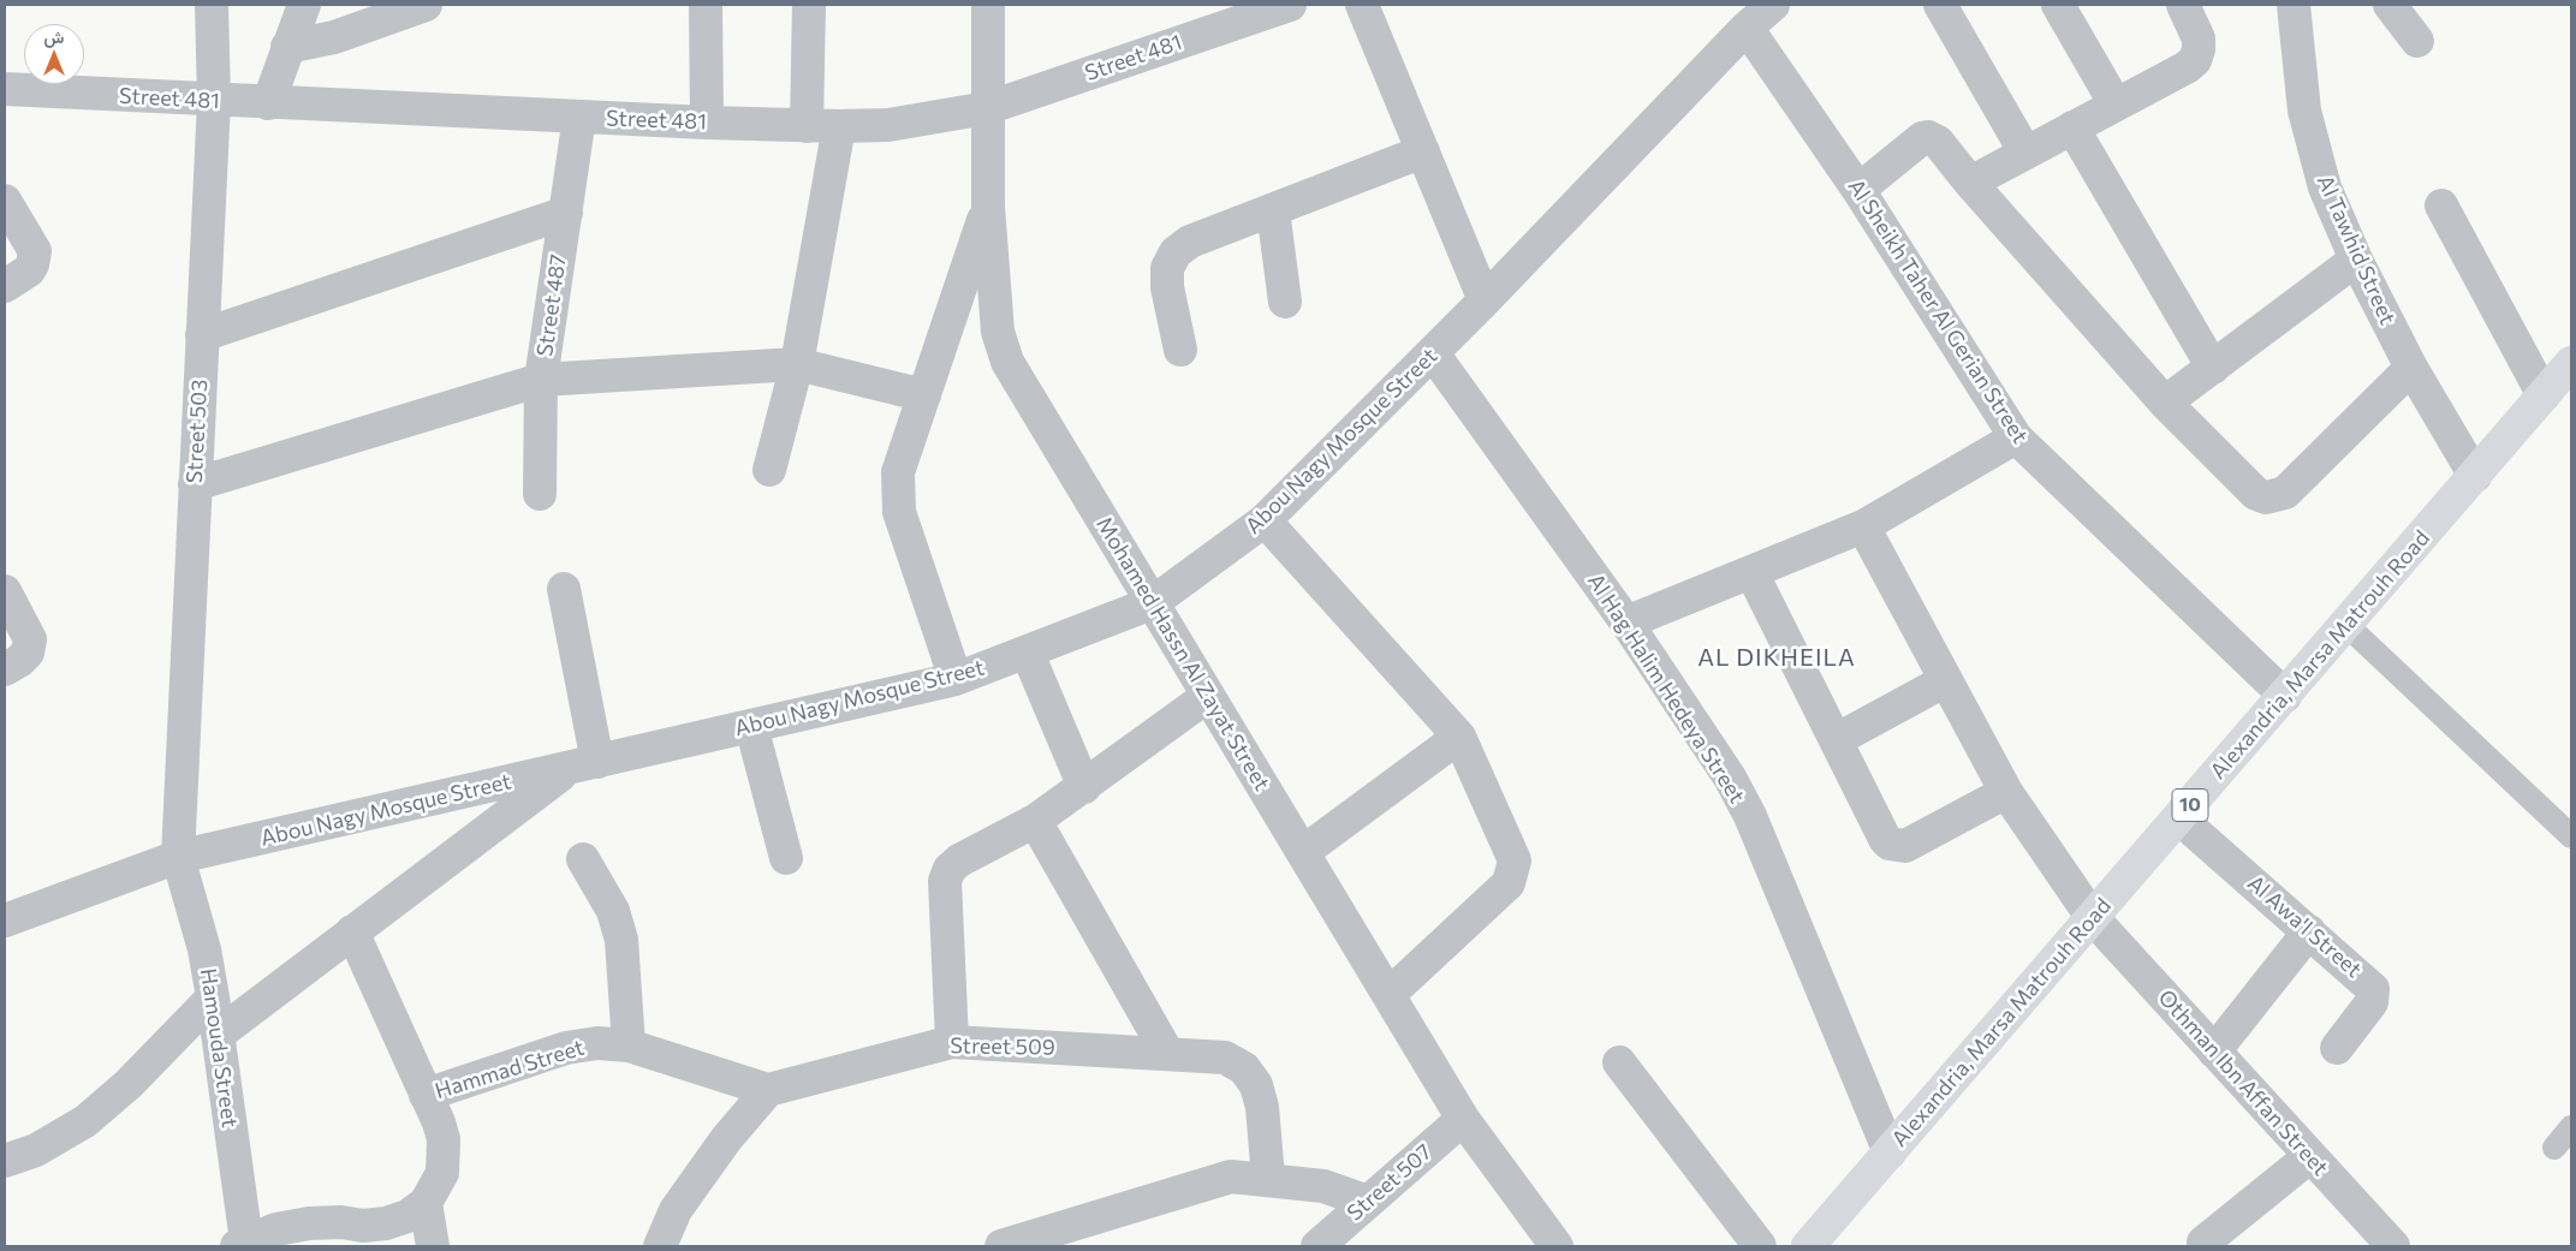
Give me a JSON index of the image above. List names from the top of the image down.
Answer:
{
  "streets": {
    "main road": ["Alexandria, Marsa Matrouh Road", "10"],
    "street": [
      "Street 481",
      "Al Tawhid Street",
      "Street 487",
      "Al Sheikh Taher Al Gerian Street",
      "Street 503",
      "Abou Nagy Mosque Street",
      "Mohamed Hassn Al Zayat Street",
      "Al Hag Halim Hedeya Street",
      "Al Awa'l Street",
      "Street 509",
      "Hamouda Street",
      "Hammad Street",
      "Othman Ibn Affan Street",
      "Street 507"
    ]
  },
  "crossings": [
    ["Street 481", "Street 487"],
    ["Street 481", "Street 503"],
    ["Street 481", "Mohamed Hassn Al Zayat Street"],
    ["Al Tawhid Street", "Alexandria, Marsa Matrouh Road"],
    ["Al Sheikh Taher Al Gerian Street", "Abou Nagy Mosque Street"],
    ["Al Sheikh Taher Al Gerian Street", "Alexandria, Marsa Matrouh Road"],
    ["Street 503", "Abou Nagy Mosque Street"],
    ["Street 503", "Hamouda Street"],
    ["Abou Nagy Mosque Street", "Mohamed Hassn Al Zayat Street"],
    ["Abou Nagy Mosque Street", "Al Hag Halim Hedeya Street"],
    ["Abou Nagy Mosque Street", "Hamouda Street"],
    ["Mohamed Hassn Al Zayat Street", "Street 507"],
    ["Alexandria, Marsa Matrouh Road", "Al Hag Halim Hedeya Street"],
    ["Alexandria, Marsa Matrouh Road", "Al Awa'l Street"],
    ["Alexandria, Marsa Matrouh Road", "Othman Ibn Affan Street"],
    ["Street 509", "Hammad Street"]
  ],
  "districts": ["AL DIKHEILA"],
  "north": "top"
}
